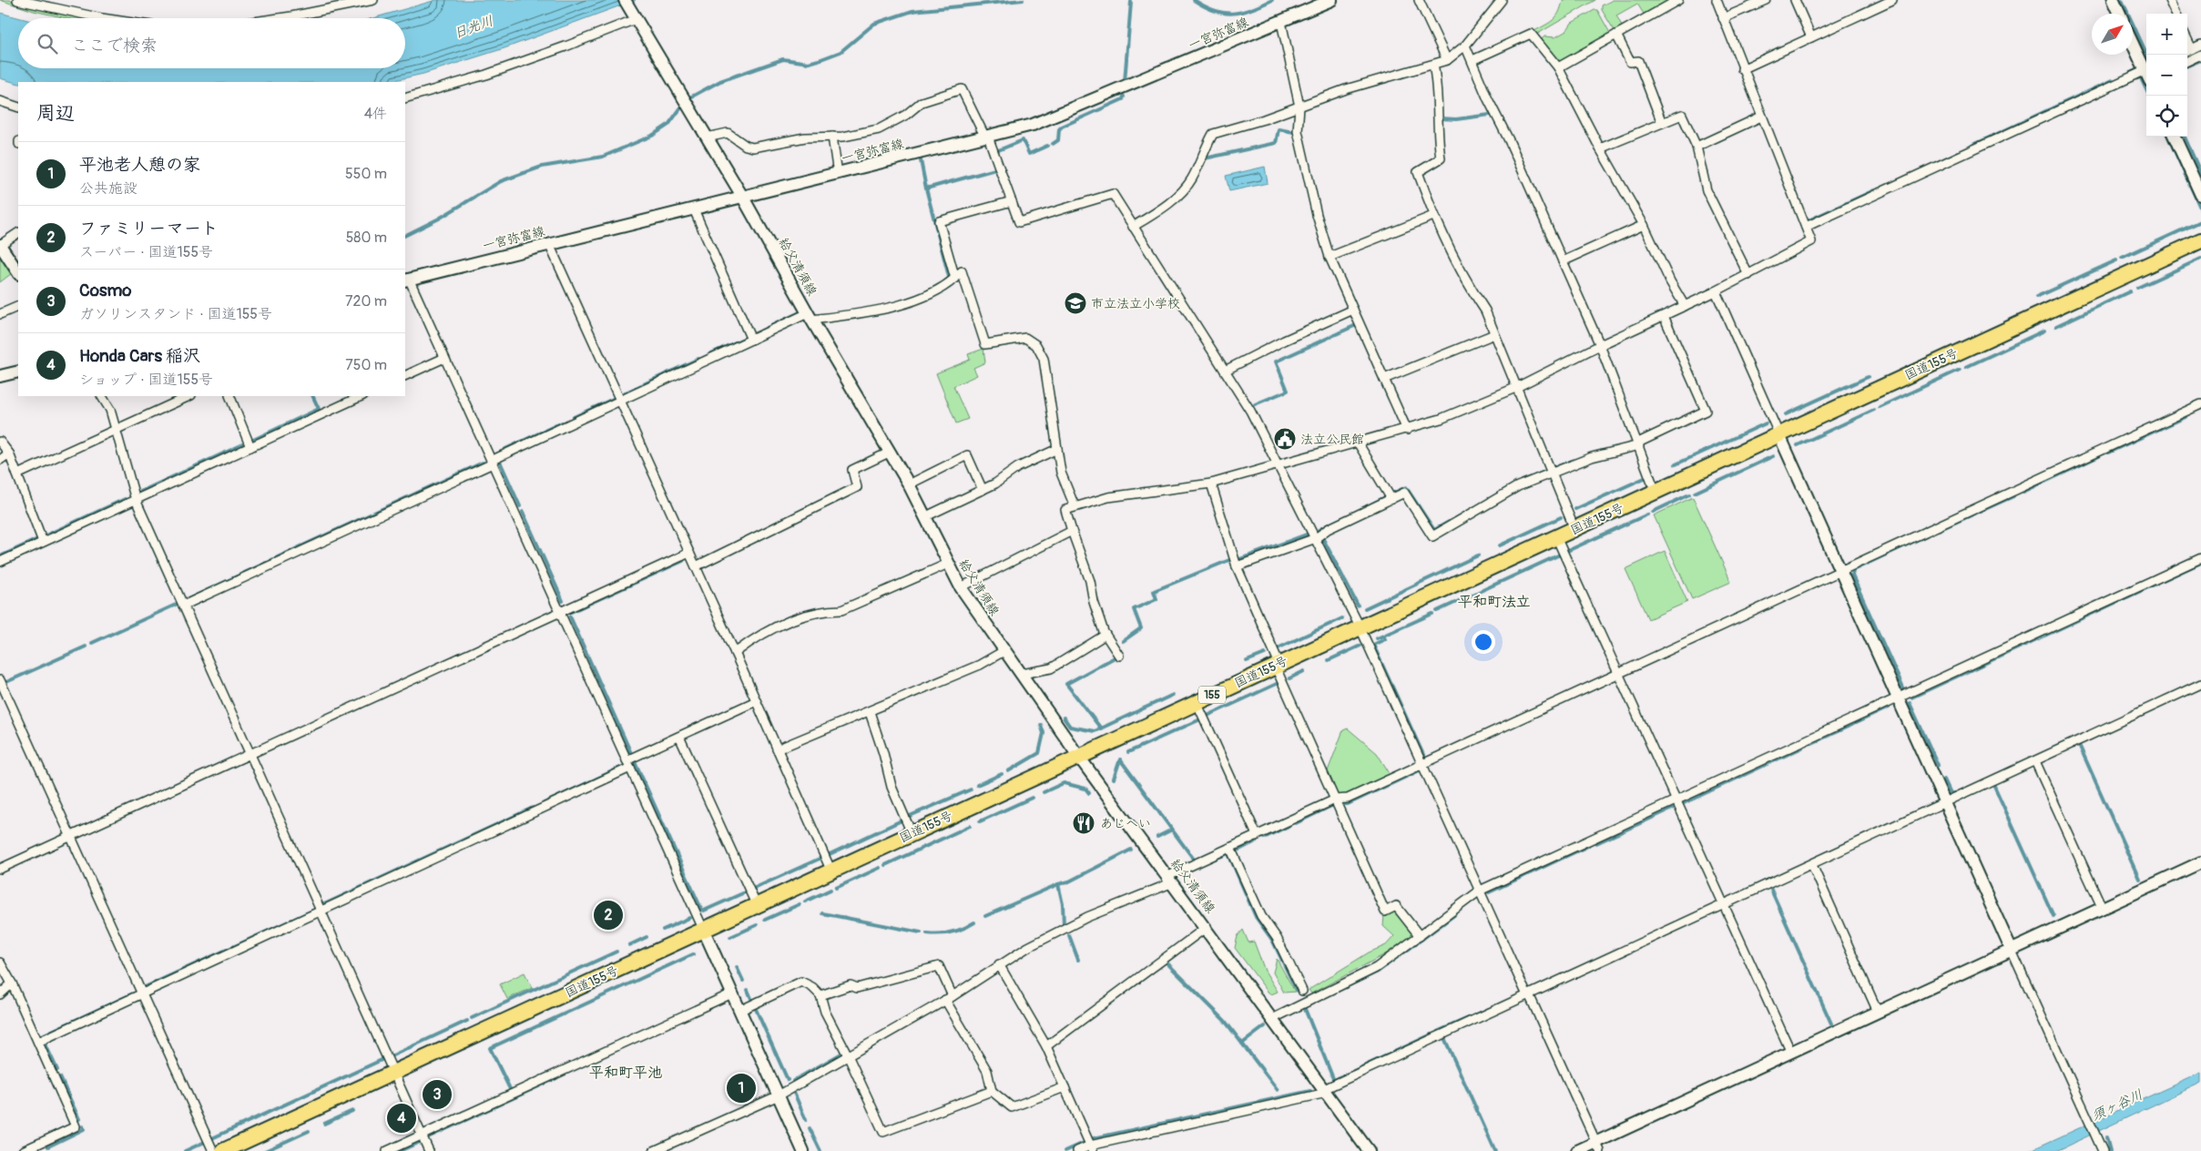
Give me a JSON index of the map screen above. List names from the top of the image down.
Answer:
{
  "streets": {
    "highway": ["国道155号", "155"],
    "main road": ["一宮弥富線", "給父清須線"]
  },
  "crossings": [
    ["一宮弥富線", "給父清須線"],
    ["給父清須線", "国道155号"]
  ],
  "districts": ["平和町法立", "平和町平池"],
  "water": ["日光川", "須ヶ谷川"],
  "places": {
    "school or university": ["市立法立小学校"],
    "public building": ["法立公民館"],
    "restaurant": ["あじへい"]
  },
  "north": "top right",
  "page": {
    "map_buttons": ["+", "−"],
    "search": "ここで検索",
    "heading": ["周辺", "4件"],
    "list": [
      {
        "mark": "1",
        "name": "平池老人憩の家",
        "note": "公共施設",
        "value": "550 m"
      },
      {
        "mark": "2",
        "name": "ファミリーマート",
        "note": "スーパー · 国道155号",
        "value": "580 m"
      },
      {
        "mark": "3",
        "name": "Cosmo",
        "note": "ガソリンスタンド · 国道155号",
        "value": "720 m"
      },
      {
        "mark": "4",
        "name": "Honda Cars 稲沢",
        "note": "ショップ · 国道155号",
        "value": "750 m"
      }
    ],
    "pins": [
      "2",
      "1",
      "3",
      "4"
    ]
  }
}
